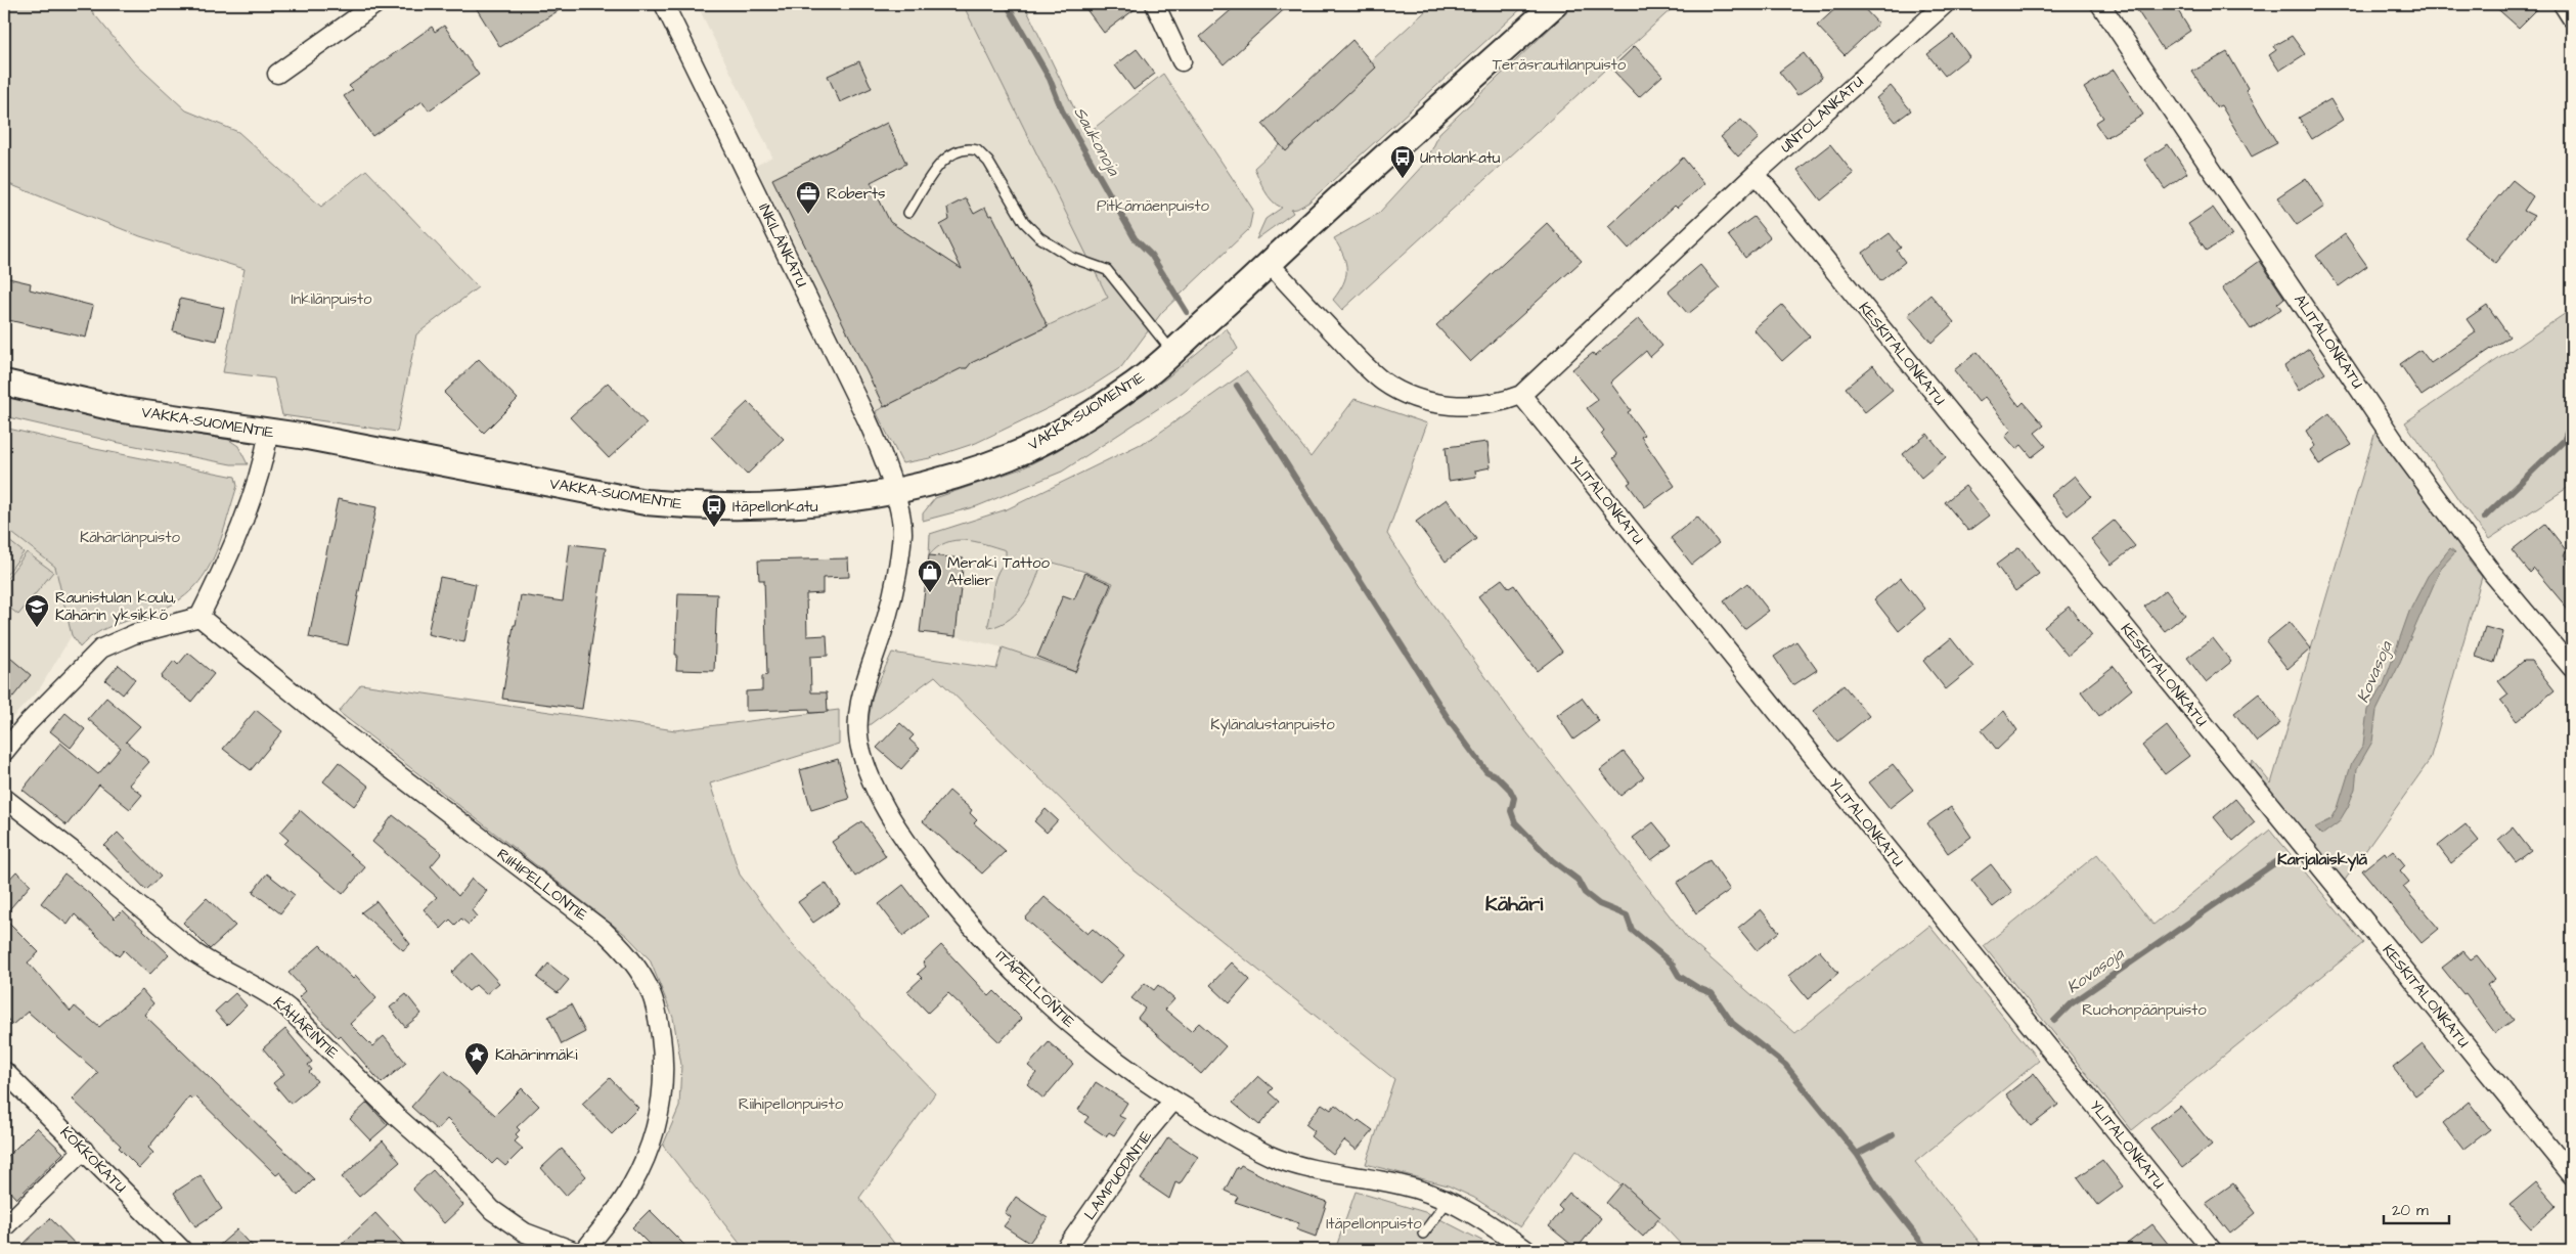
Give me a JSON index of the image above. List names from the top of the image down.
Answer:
{
  "streets": {
    "street": [
      "UNTOLANKATU",
      "INKILÄNKATU",
      "ALITALONKATU",
      "KESKITALONKATU",
      "VAKKA-SUOMENTIE",
      "YLITALONKATU",
      "RIIHIPELLONTIE",
      "ITÄPELLONTIE",
      "KÄHÄRINTIE",
      "KOKKOKATU",
      "LAMPUODINTIE"
    ]
  },
  "crossings": [
    ["UNTOLANKATU", "KESKITALONKATU"],
    ["UNTOLANKATU", "VAKKA-SUOMENTIE"],
    ["UNTOLANKATU", "YLITALONKATU"],
    ["INKILÄNKATU", "VAKKA-SUOMENTIE"],
    ["INKILÄNKATU", "ITÄPELLONTIE"],
    ["VAKKA-SUOMENTIE", "ITÄPELLONTIE"],
    ["ITÄPELLONTIE", "LAMPUODINTIE"]
  ],
  "districts": ["Karjalaiskylä", "Kähäri"],
  "water": ["Saukonoja", "Kovasoja"],
  "parks": [
    "Teräsrautilanpuisto",
    "Pitkämäenpuisto",
    "Inkilänpuisto",
    "Kähärlänpuisto",
    "Kylänalustanpuisto",
    "Ruohonpäänpuisto",
    "Riihipellonpuisto",
    "Itäpellonpuisto"
  ],
  "places": {
    "bus stop": ["Untolankatu", "Itäpellonkatu"],
    "office": ["Roberts"],
    "shop": ["Meraki Tattoo Atelier"],
    "school or university": ["Raunistulan koulu, Kähärin yksikkö"],
    "place": ["Kähärinmäki"]
  },
  "scale_bar": "20 m"
}
